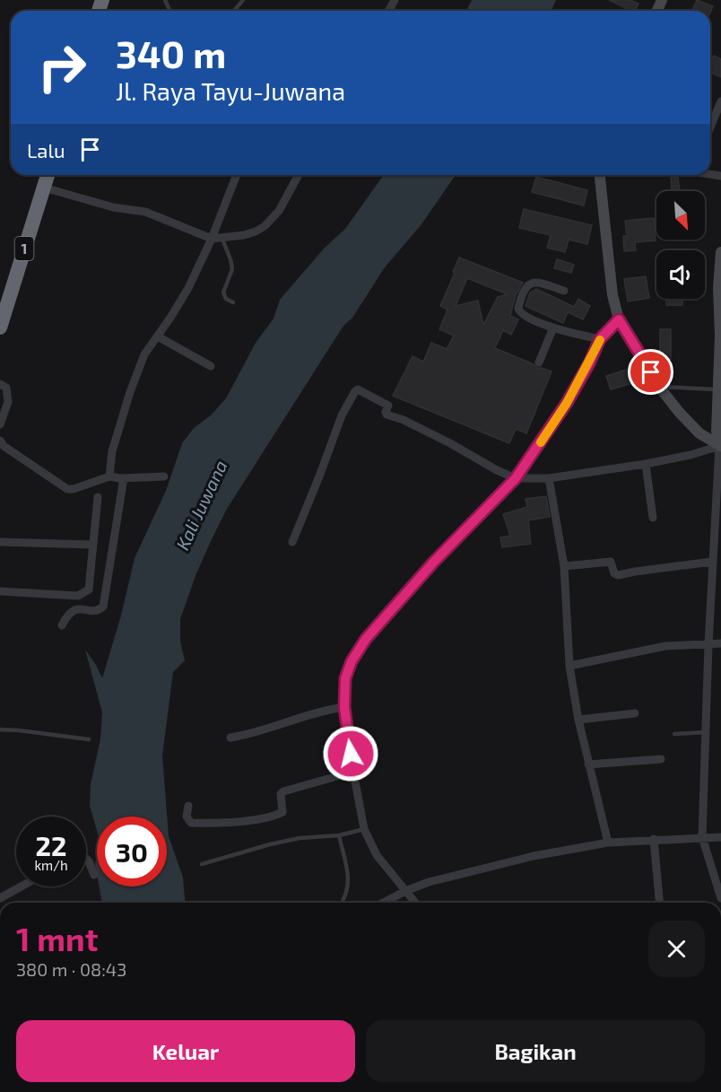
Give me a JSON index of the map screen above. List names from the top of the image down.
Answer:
{
  "streets": {
    "highway": ["1"]
  },
  "water": ["Kali Juwana"],
  "north": "bottom right",
  "page": {
    "turn": ["340 m", "Jl. Raya Tayu-Juwana"],
    "then": "Lalu",
    "speed": "22 km/h",
    "limit": "30",
    "heading": ["1 mnt", "380 m · 08:43"],
    "buttons": ["Keluar", "Bagikan"]
  }
}
